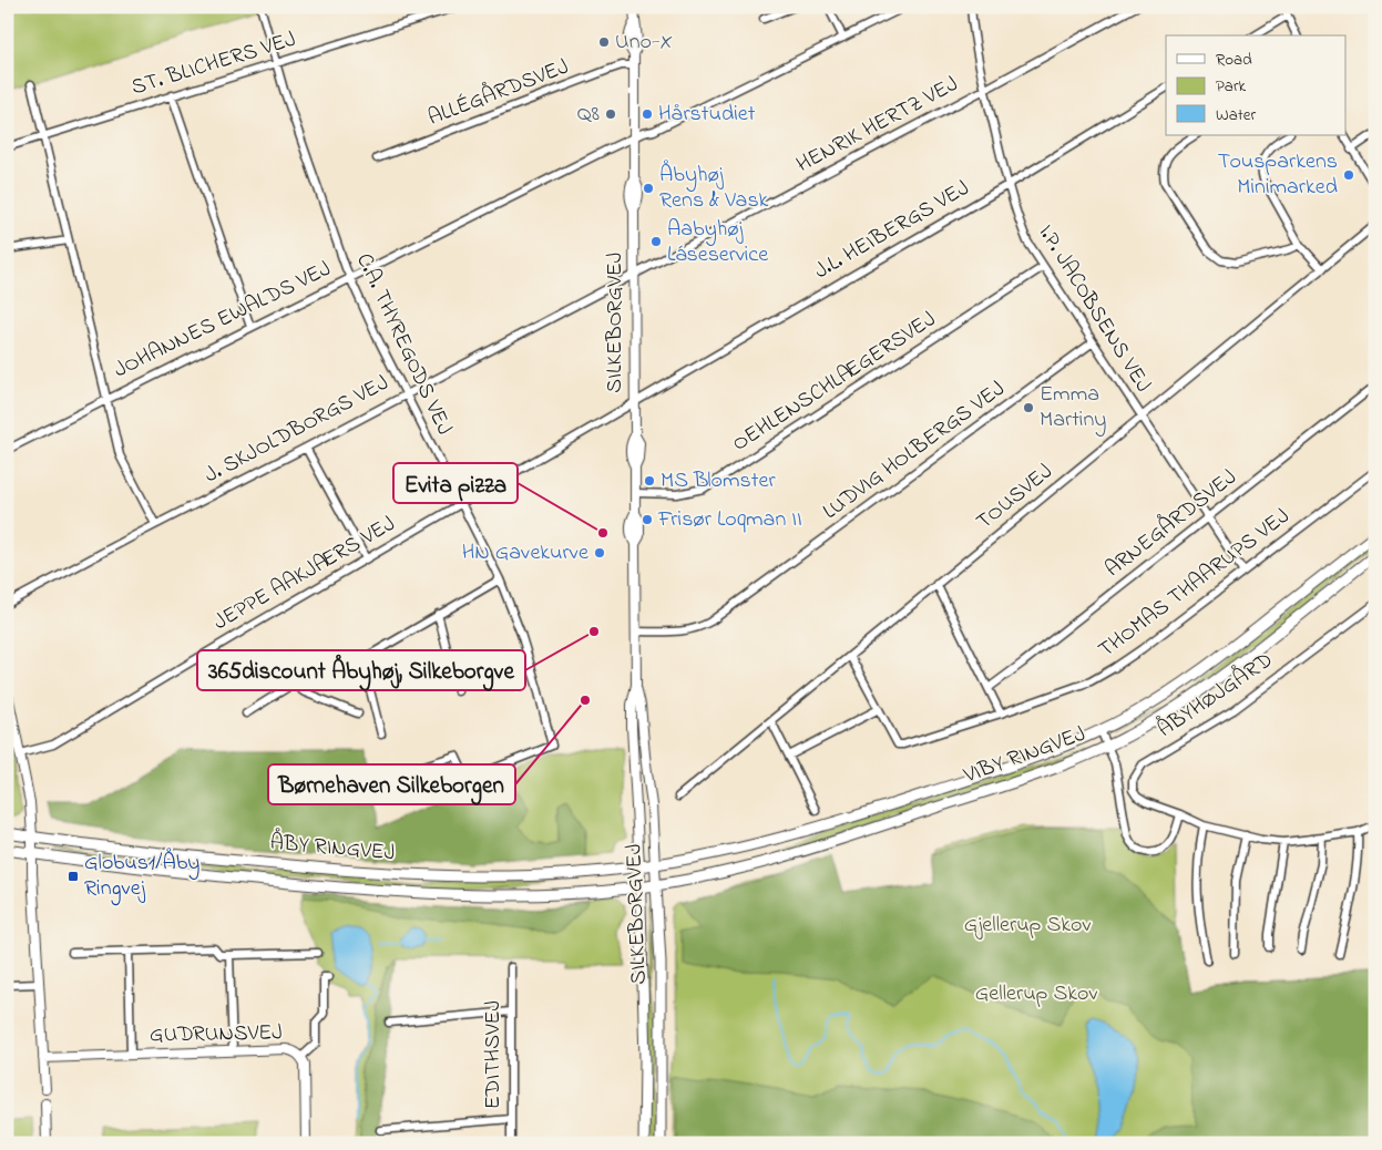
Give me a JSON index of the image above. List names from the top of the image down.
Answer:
{
  "streets": {
    "main road": ["SILKEBORGVEJ", "VIBY RINGVEJ", "ÅBY RINGVEJ"],
    "street": [
      "ST. BLICHERS VEJ",
      "ALLÉGÅRDSVEJ",
      "HENRIK HERTZ VEJ",
      "J.L. HEIBERGS VEJ",
      "I.P. JACOBSENS VEJ",
      "JOHANNES EWALDS VEJ",
      "C.A. THYREGODS VEJ",
      "OEHLENSCHLÆGERSVEJ",
      "J. SKJOLDBORGS VEJ",
      "LUDVIG HOLBERGS VEJ",
      "TOUSVEJ",
      "ARNEGÅRDSVEJ",
      "JEPPE AAKJÆRS VEJ",
      "THOMAS THAARUPS VEJ",
      "ÅBYHØJGÅRD",
      "GUDRUNSVEJ",
      "EDITHSVEJ"
    ]
  },
  "crossings": [
    ["ST. BLICHERS VEJ", "C.A. THYREGODS VEJ"],
    ["ALLÉGÅRDSVEJ", "SILKEBORGVEJ"],
    ["HENRIK HERTZ VEJ", "I.P. JACOBSENS VEJ"],
    ["HENRIK HERTZ VEJ", "SILKEBORGVEJ"],
    ["HENRIK HERTZ VEJ", "J. SKJOLDBORGS VEJ"],
    ["J.L. HEIBERGS VEJ", "I.P. JACOBSENS VEJ"],
    ["J.L. HEIBERGS VEJ", "SILKEBORGVEJ"],
    ["J.L. HEIBERGS VEJ", "JEPPE AAKJÆRS VEJ"],
    ["I.P. JACOBSENS VEJ", "OEHLENSCHLÆGERSVEJ"],
    ["I.P. JACOBSENS VEJ", "LUDVIG HOLBERGS VEJ"],
    ["I.P. JACOBSENS VEJ", "TOUSVEJ"],
    ["I.P. JACOBSENS VEJ", "ARNEGÅRDSVEJ"],
    ["I.P. JACOBSENS VEJ", "THOMAS THAARUPS VEJ"],
    ["JOHANNES EWALDS VEJ", "SILKEBORGVEJ"],
    ["JOHANNES EWALDS VEJ", "C.A. THYREGODS VEJ"],
    ["SILKEBORGVEJ", "OEHLENSCHLÆGERSVEJ"],
    ["SILKEBORGVEJ", "J. SKJOLDBORGS VEJ"],
    ["SILKEBORGVEJ", "LUDVIG HOLBERGS VEJ"],
    ["SILKEBORGVEJ", "JEPPE AAKJÆRS VEJ"],
    ["SILKEBORGVEJ", "VIBY RINGVEJ"],
    ["SILKEBORGVEJ", "ÅBY RINGVEJ"],
    ["C.A. THYREGODS VEJ", "J. SKJOLDBORGS VEJ"],
    ["C.A. THYREGODS VEJ", "JEPPE AAKJÆRS VEJ"],
    ["TOUSVEJ", "THOMAS THAARUPS VEJ"],
    ["VIBY RINGVEJ", "ÅBY RINGVEJ"]
  ],
  "parks": ["Gjellerup Skov", "Gellerup Skov"],
  "places": {
    "other": [
      "Uno-X",
      "Q8",
      "Hårstudiet",
      "Tousparkens Minimarked",
      "Åbyhøj Rens & Vask",
      "Aabyhøj Láseservice",
      "Emma Martiny",
      "MS Blomster",
      "Frisør Loqman II",
      "Evita pizza",
      "HN Gavekurve",
      "365discount Åbyhøj, Silkeborgve",
      "Børnehaven Silkeborgen"
    ],
    "transit": ["Globus1/Åby Ringvej"]
  },
  "legend": ["Road", "Park", "Water"]
}
